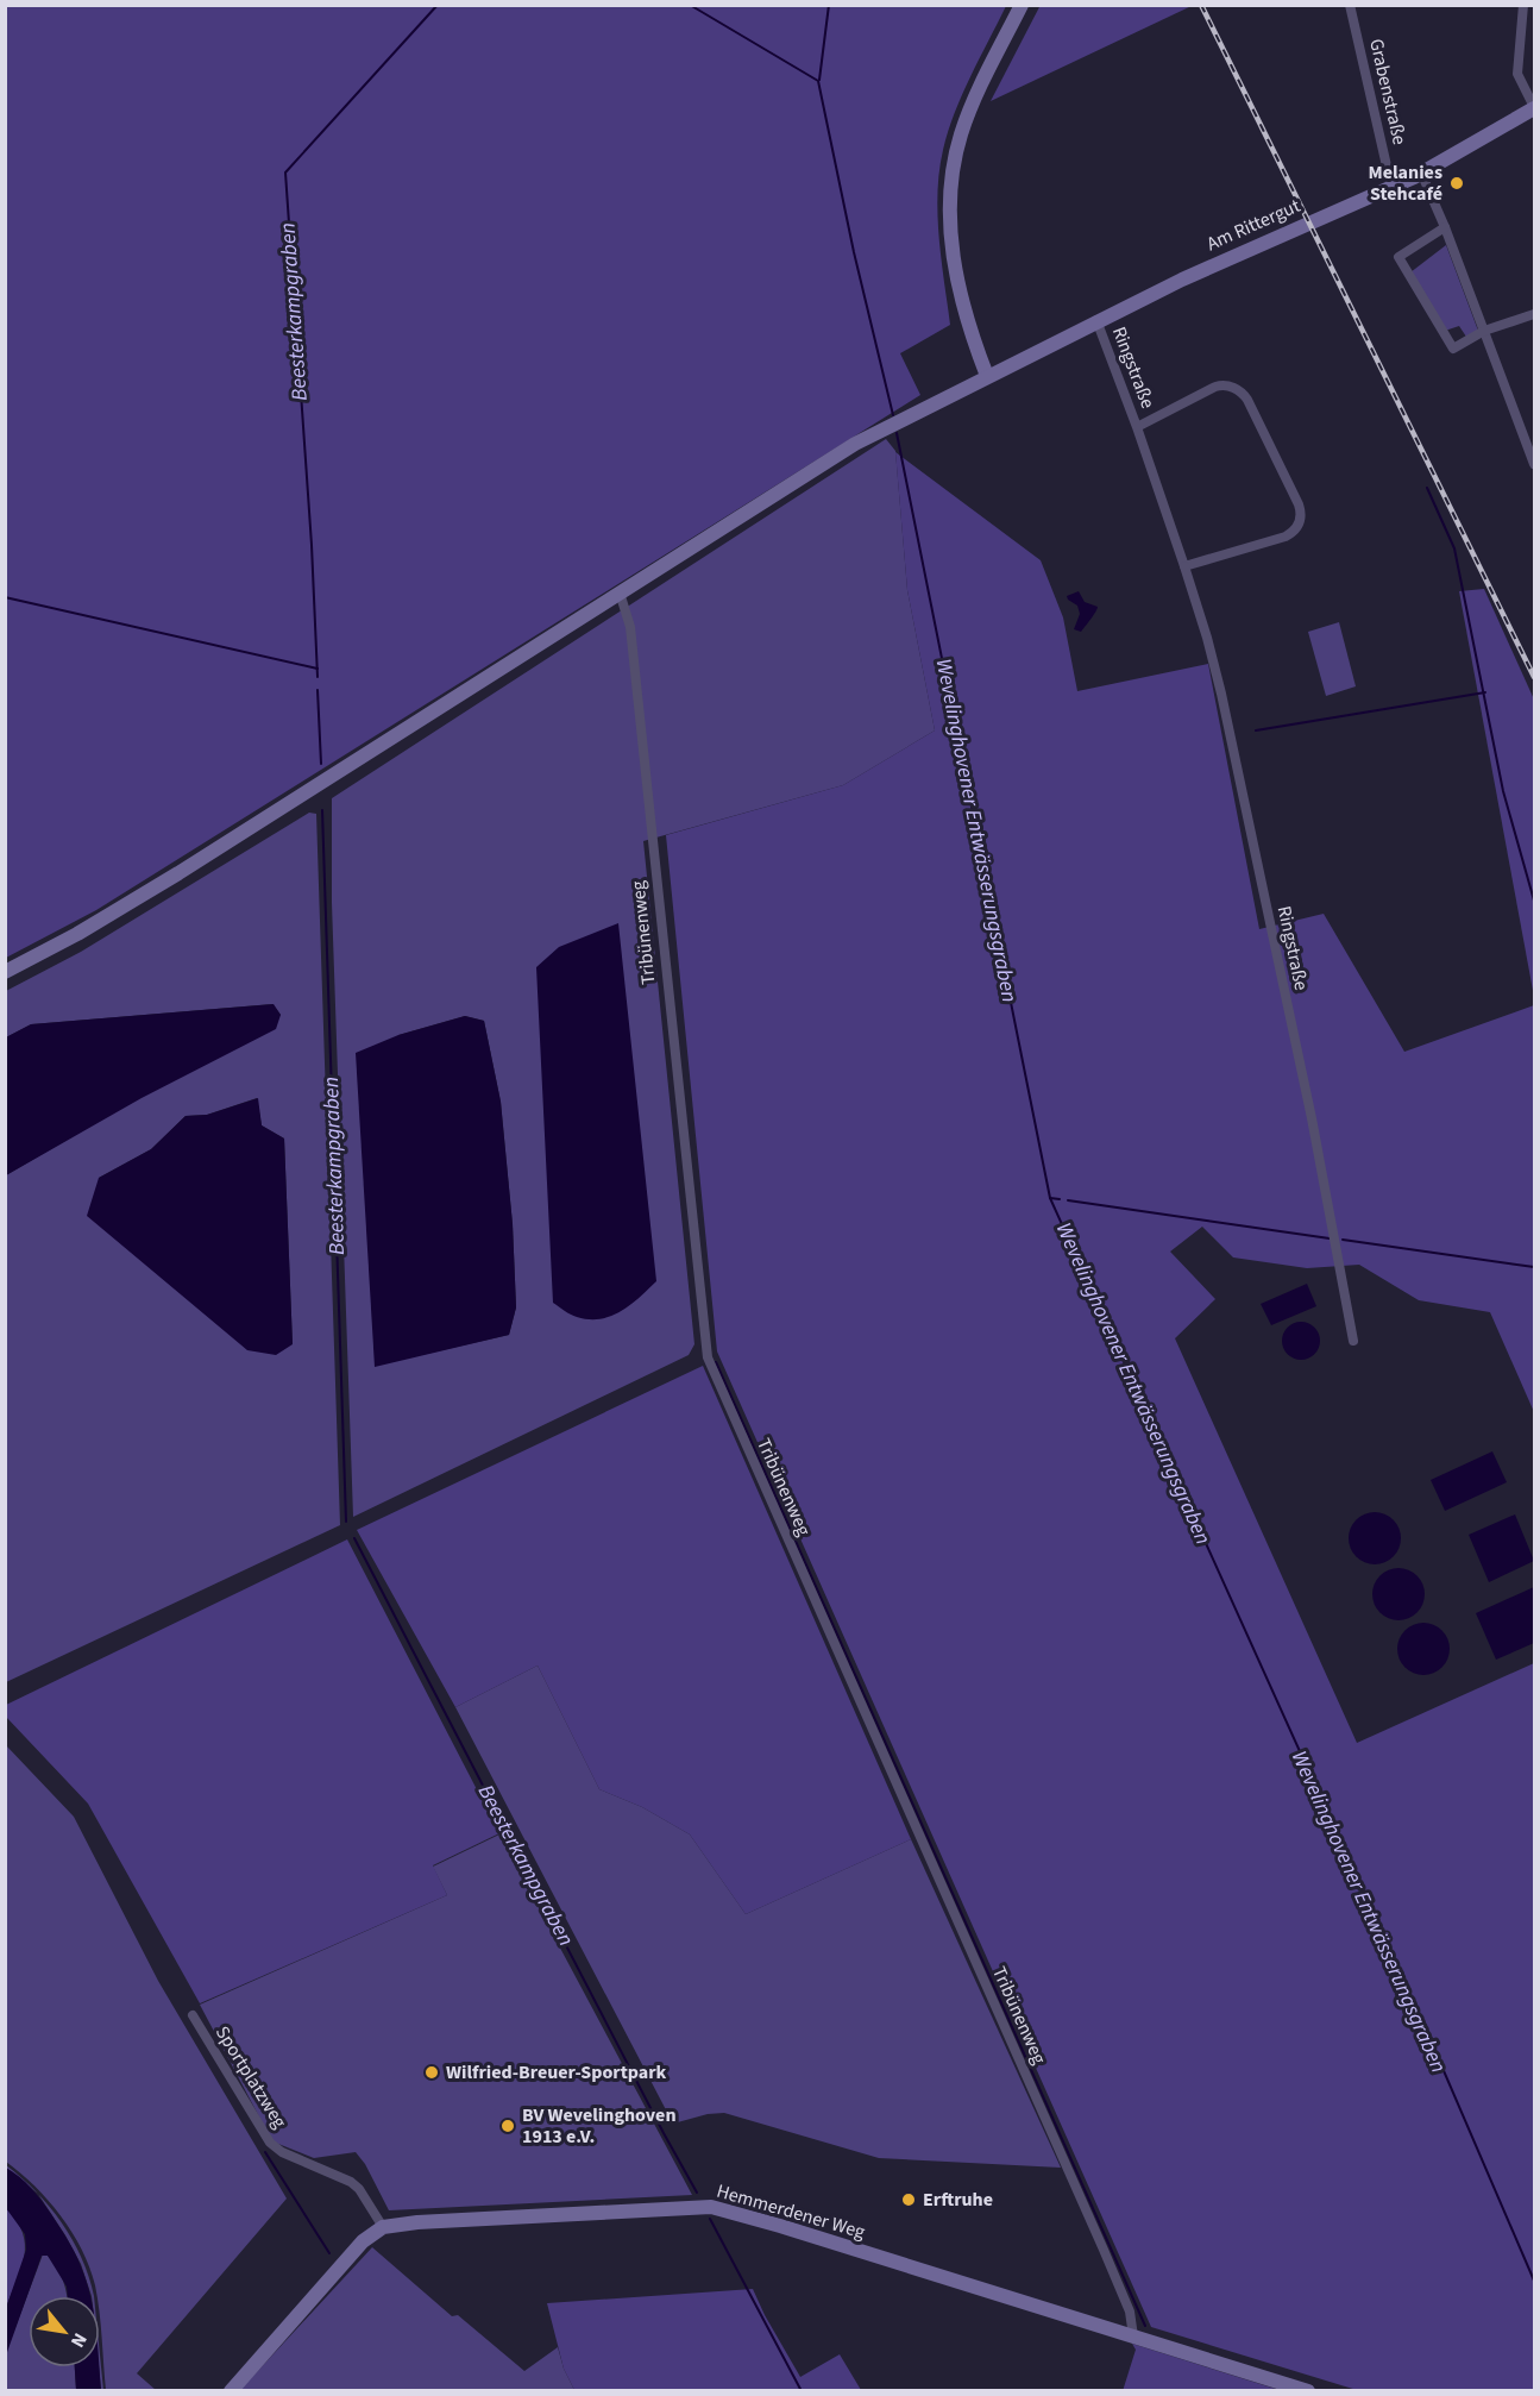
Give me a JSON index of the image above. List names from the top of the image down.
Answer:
{
  "streets": {
    "street": [
      "Grabenstraße",
      "Am Rittergut",
      "Ringstraße",
      "Tribünenweg",
      "Sportplatzweg",
      "Hemmerdener Weg"
    ]
  },
  "crossings": [
    ["Grabenstraße", "Am Rittergut"],
    ["Am Rittergut", "Ringstraße"],
    ["Am Rittergut", "Tribünenweg"],
    ["Tribünenweg", "Hemmerdener Weg"],
    ["Sportplatzweg", "Hemmerdener Weg"]
  ],
  "water": ["Beesterkampgraben", "Wevelinghovener Entwässerungsgraben"],
  "places": [
    "Melanies Stehcafé",
    "Wilfried-Breuer-Sportpark",
    "BV Wevelinghoven 1913 e.V.",
    "Erftruhe"
  ],
  "north": "bottom right"
}
